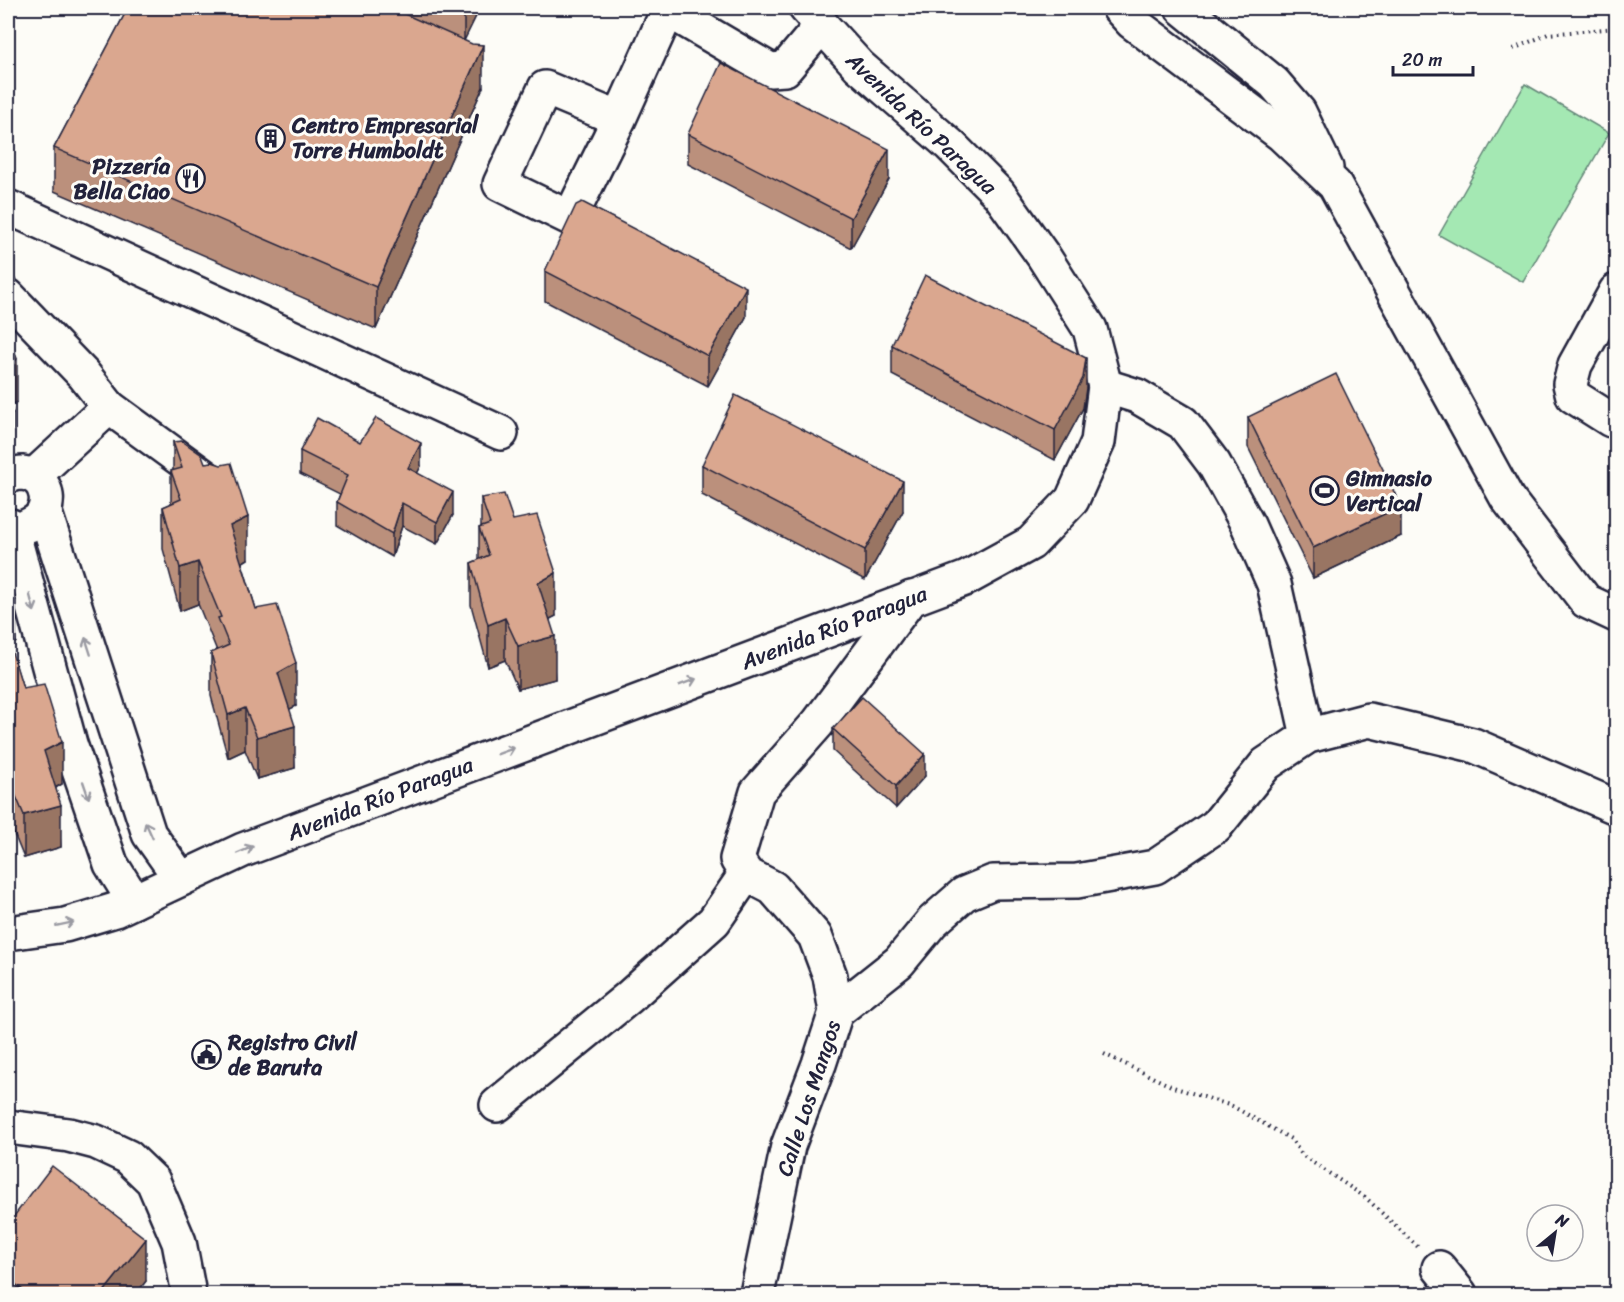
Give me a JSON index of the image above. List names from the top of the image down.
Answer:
{
  "streets": {
    "street": ["Avenida Río Paragua", "Calle Los Mangos"]
  },
  "places": {
    "building": ["Centro Empresarial Torre Humboldt"],
    "restaurant": ["Pizzería Bella Ciao"],
    "sports": ["Gimnasio Vertical"],
    "public building": ["Registro Civil de Baruta"]
  },
  "scale_bar": "20 m",
  "north": "top right"
}
